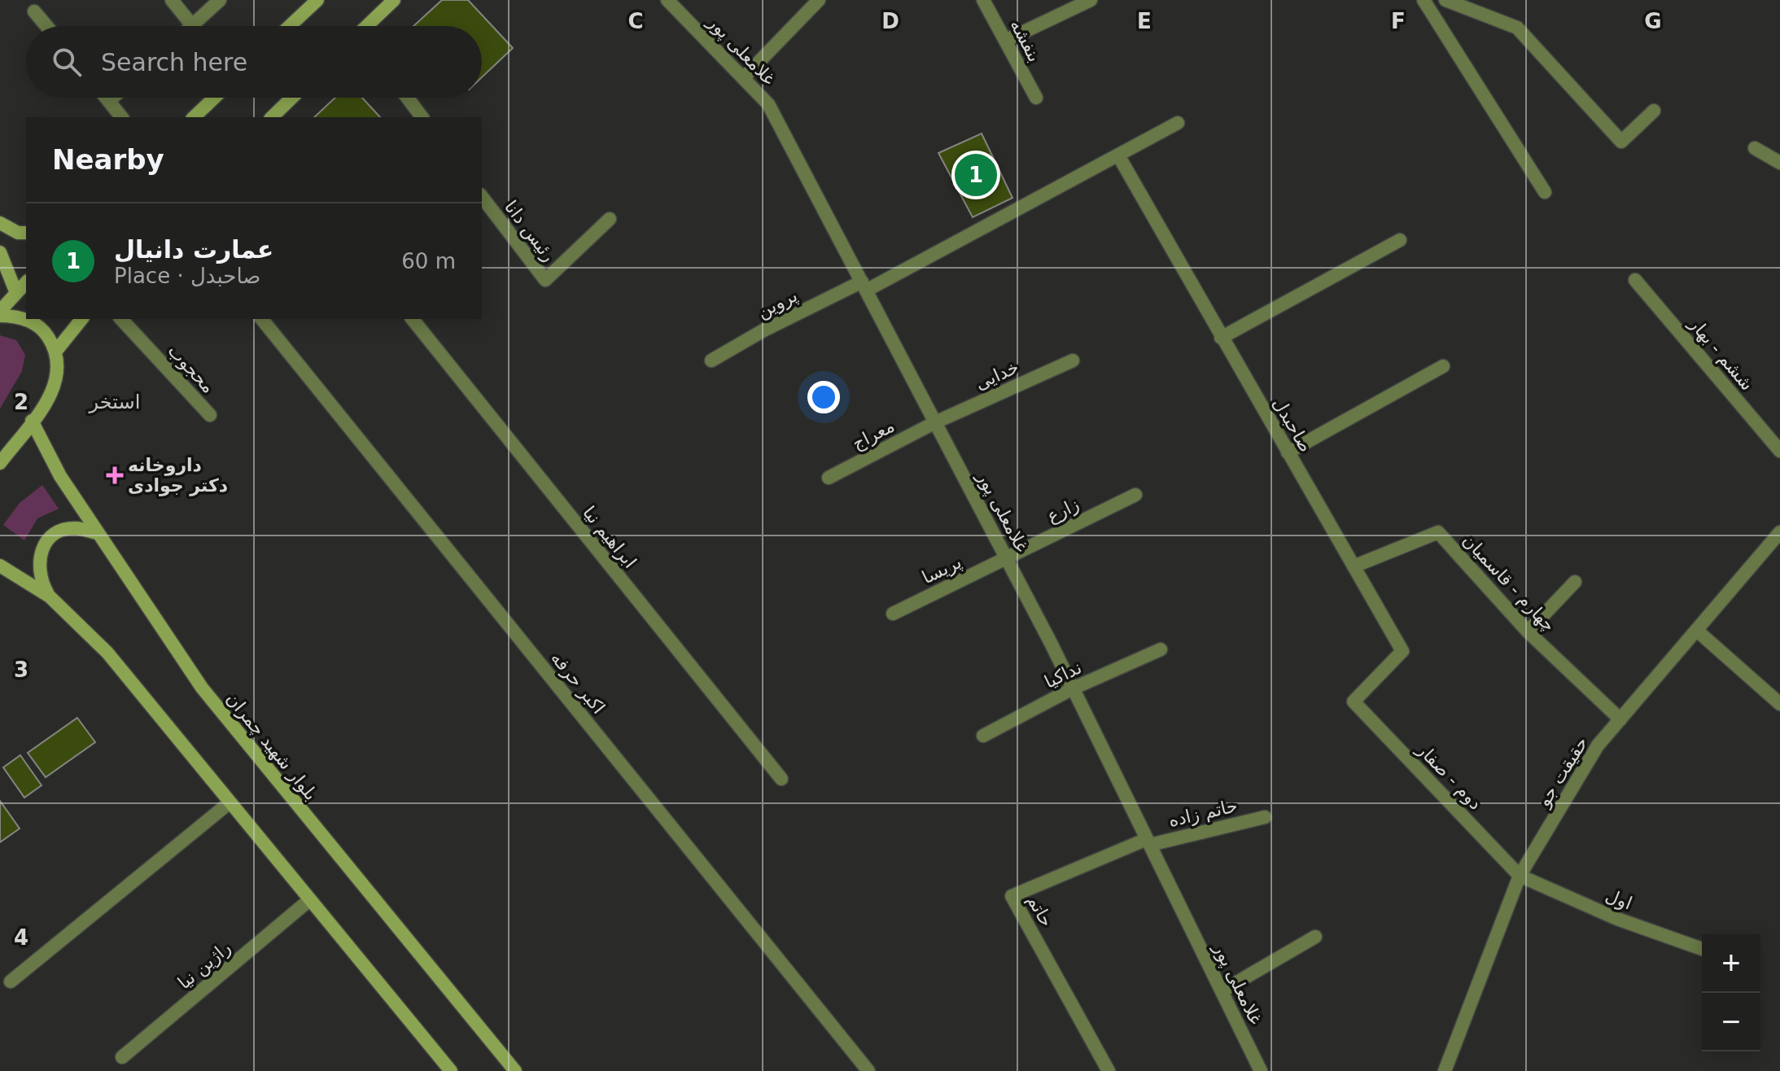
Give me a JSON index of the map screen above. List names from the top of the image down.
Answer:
{
  "streets": {
    "main road": ["بلوار شهید چمران"],
    "street": [
      "بنفشه",
      "غلامعلی پور",
      "رئیس دانا",
      "پروین",
      "ششم - بهار",
      "محجوب",
      "خدایی",
      "صاحبدل",
      "معراج",
      "زارع",
      "ابراهیم نیا",
      "پریسا",
      "چهارم - قاسمیان",
      "نداکیا",
      "اکبر حرفه",
      "حقیقت جو",
      "دوم - صفار",
      "حاتم زاده",
      "اول",
      "حاتم",
      "راژین نیا"
    ]
  },
  "crossings": [
    ["غلامعلی پور", "پروین"],
    ["غلامعلی پور", "خدایی"],
    ["غلامعلی پور", "معراج"],
    ["غلامعلی پور", "زارع"],
    ["غلامعلی پور", "پریسا"],
    ["غلامعلی پور", "نداکیا"],
    ["غلامعلی پور", "حاتم زاده"],
    ["غلامعلی پور", "حاتم"],
    ["خدایی", "معراج"],
    ["صاحبدل", "چهارم - قاسمیان"],
    ["صاحبدل", "دوم - صفار"],
    ["زارع", "پریسا"],
    ["چهارم - قاسمیان", "حقیقت جو"],
    ["حقیقت جو", "دوم - صفار"],
    ["حقیقت جو", "اول"],
    ["دوم - صفار", "اول"],
    ["حاتم زاده", "حاتم"]
  ],
  "districts": ["استخر"],
  "places": {
    "health": ["داروخانه دکتر جوادی"]
  },
  "page": {
    "search": "Search here",
    "heading": "Nearby",
    "pins": "1",
    "list": [
      {
        "mark": "1",
        "name": "عمارت دانیال",
        "note": "Place · صاحبدل",
        "value": "60 m"
      }
    ],
    "map_buttons": ["+", "−"]
  },
  "grid": {
    "columns": [
      "C",
      "D",
      "E",
      "F",
      "G"
    ],
    "rows": ["2", "3", "4"]
  }
}
